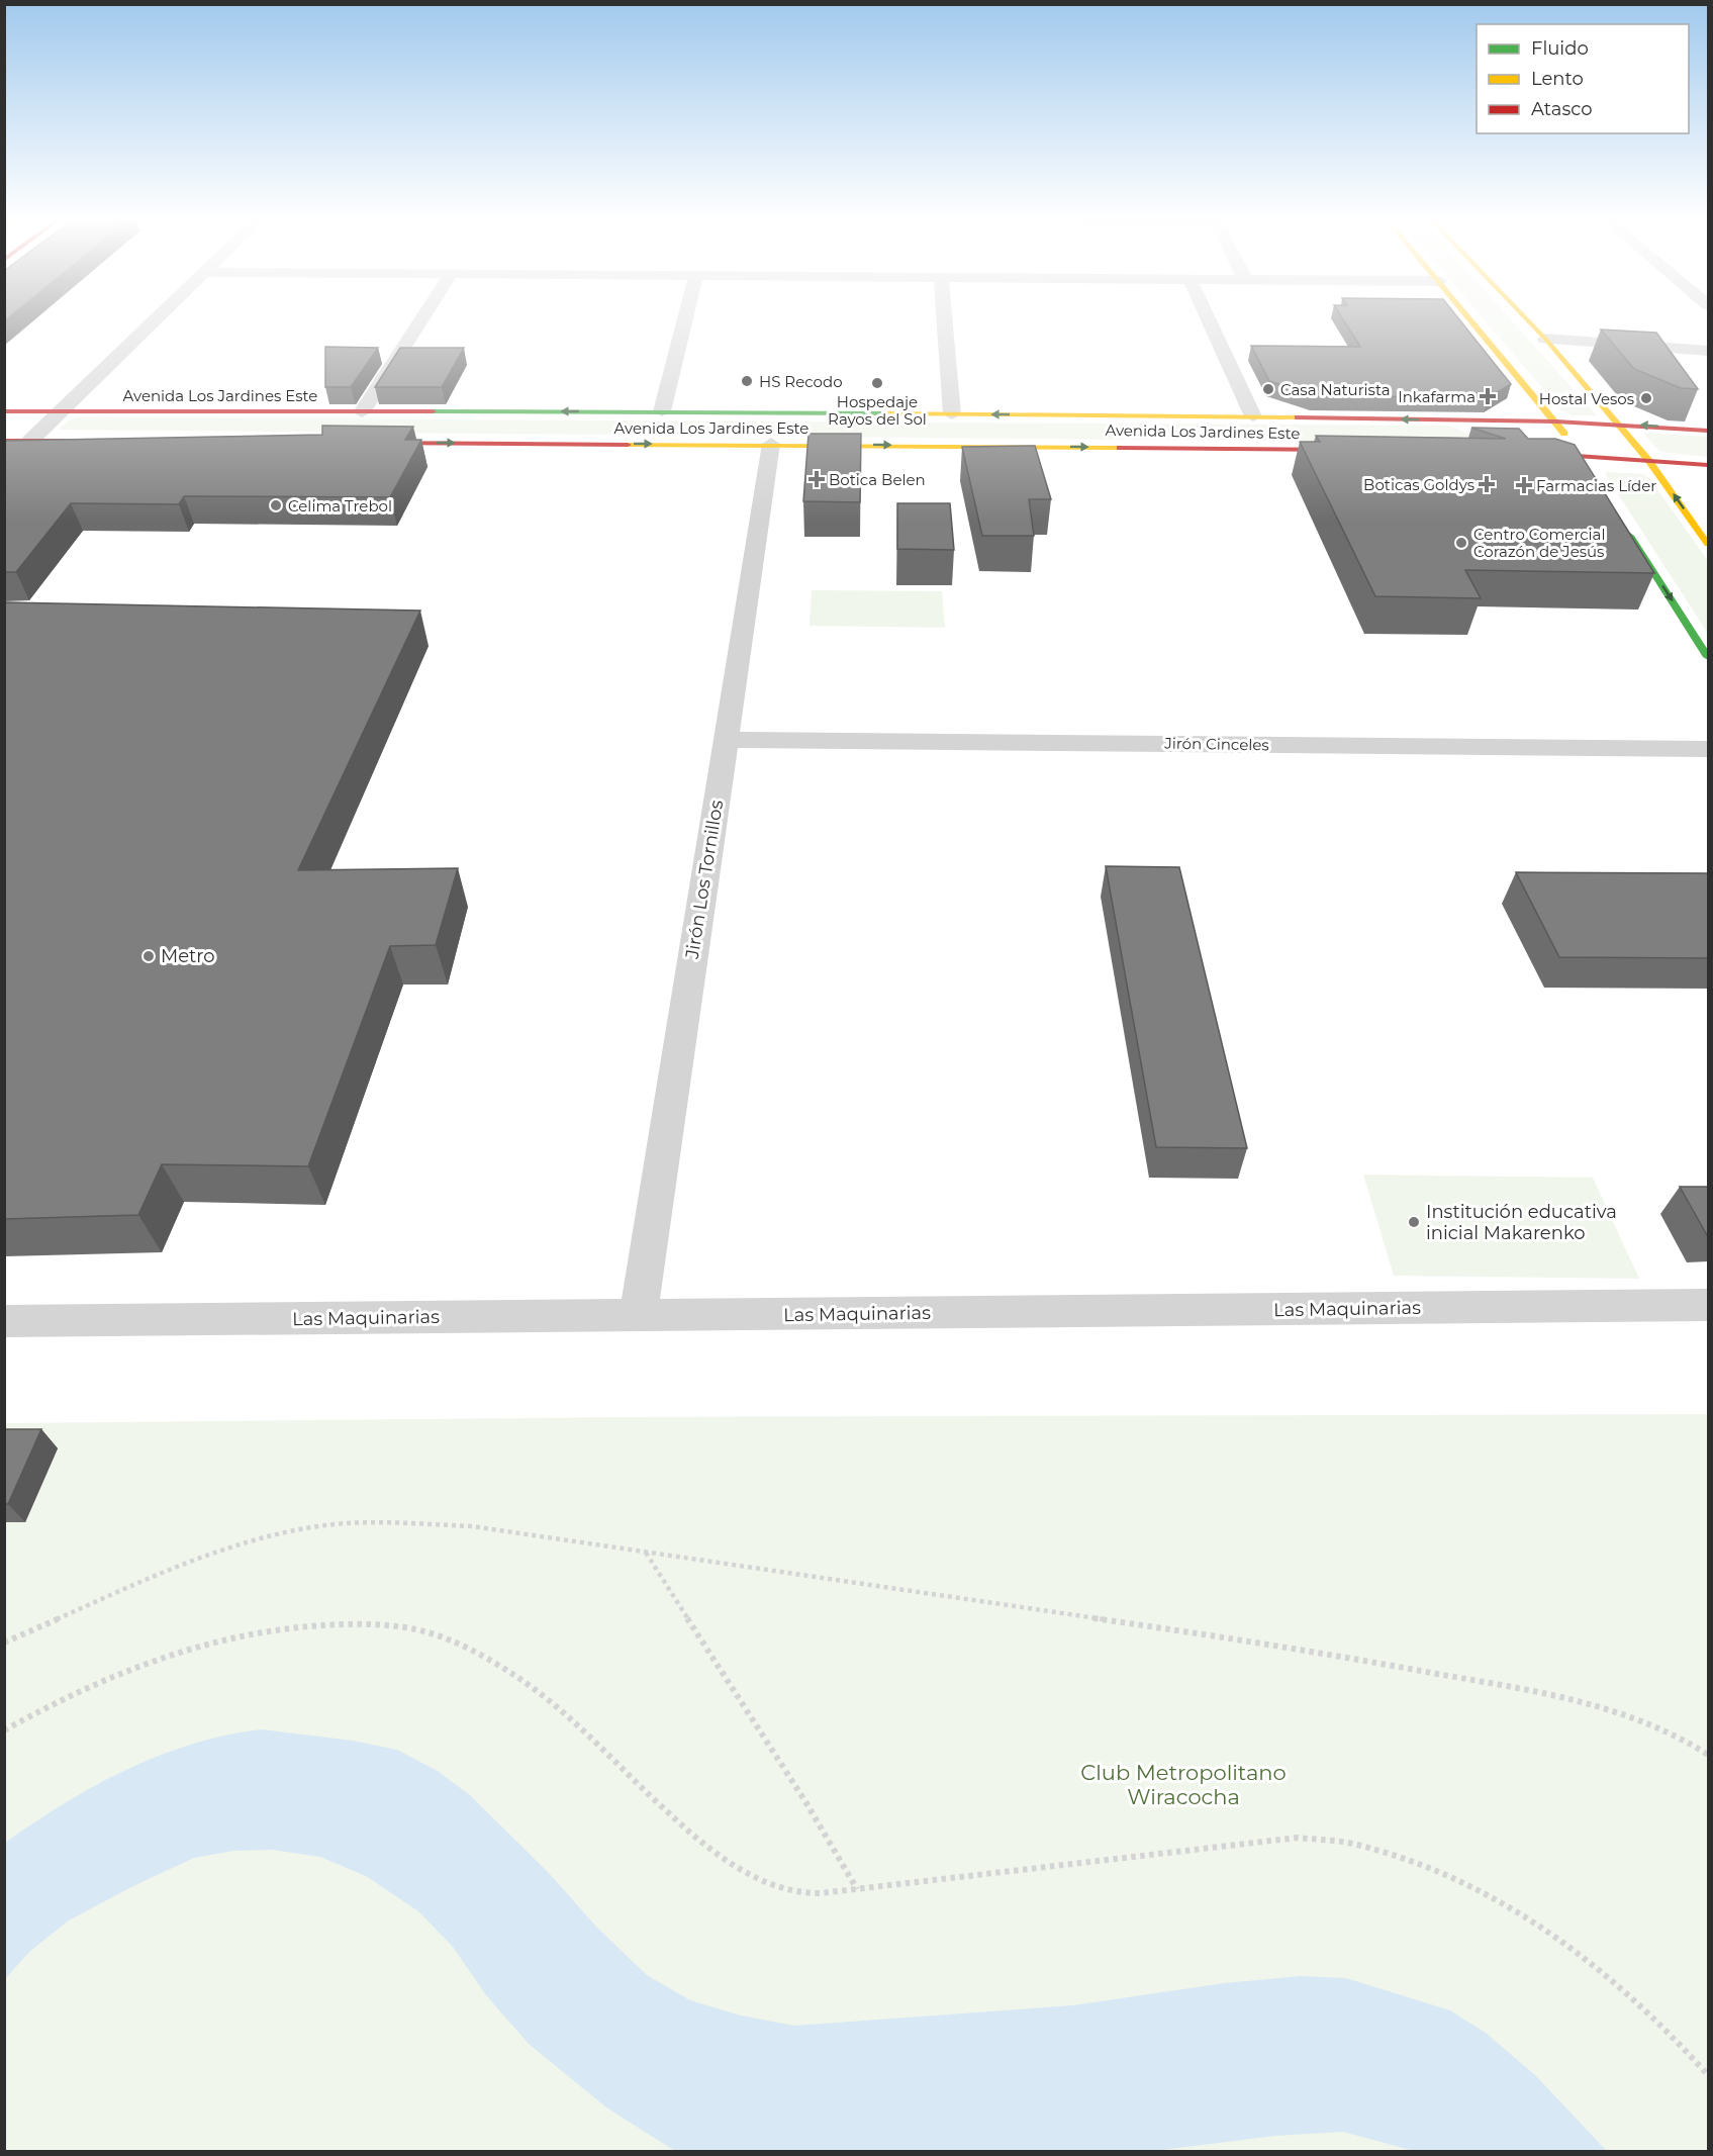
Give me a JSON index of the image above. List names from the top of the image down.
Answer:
{
  "streets": {
    "main road": ["Avenida Los Jardines Este"],
    "street": ["Jirón Cinceles", "Jirón Los Tornillos", "Las Maquinarias"]
  },
  "crossings": [
    ["Avenida Los Jardines Este", "Jirón Los Tornillos"],
    ["Jirón Cinceles", "Jirón Los Tornillos"],
    ["Jirón Los Tornillos", "Las Maquinarias"]
  ],
  "parks": ["Club Metropolitano Wiracocha"],
  "places": {
    "other": [
      "HS Recodo",
      "Hospedaje Rayos del Sol",
      "Casa Naturista",
      "Hostal Vesos",
      "Celima Trebol",
      "Centro Comercial Corazón de Jesús",
      "Metro",
      "Institución educativa inicial Makarenko"
    ],
    "health": [
      "Inkafarma",
      "Botica Belen",
      "Boticas Goldys",
      "Farmacias Líder"
    ]
  },
  "legend": ["Fluido", "Lento", "Atasco"]
}
